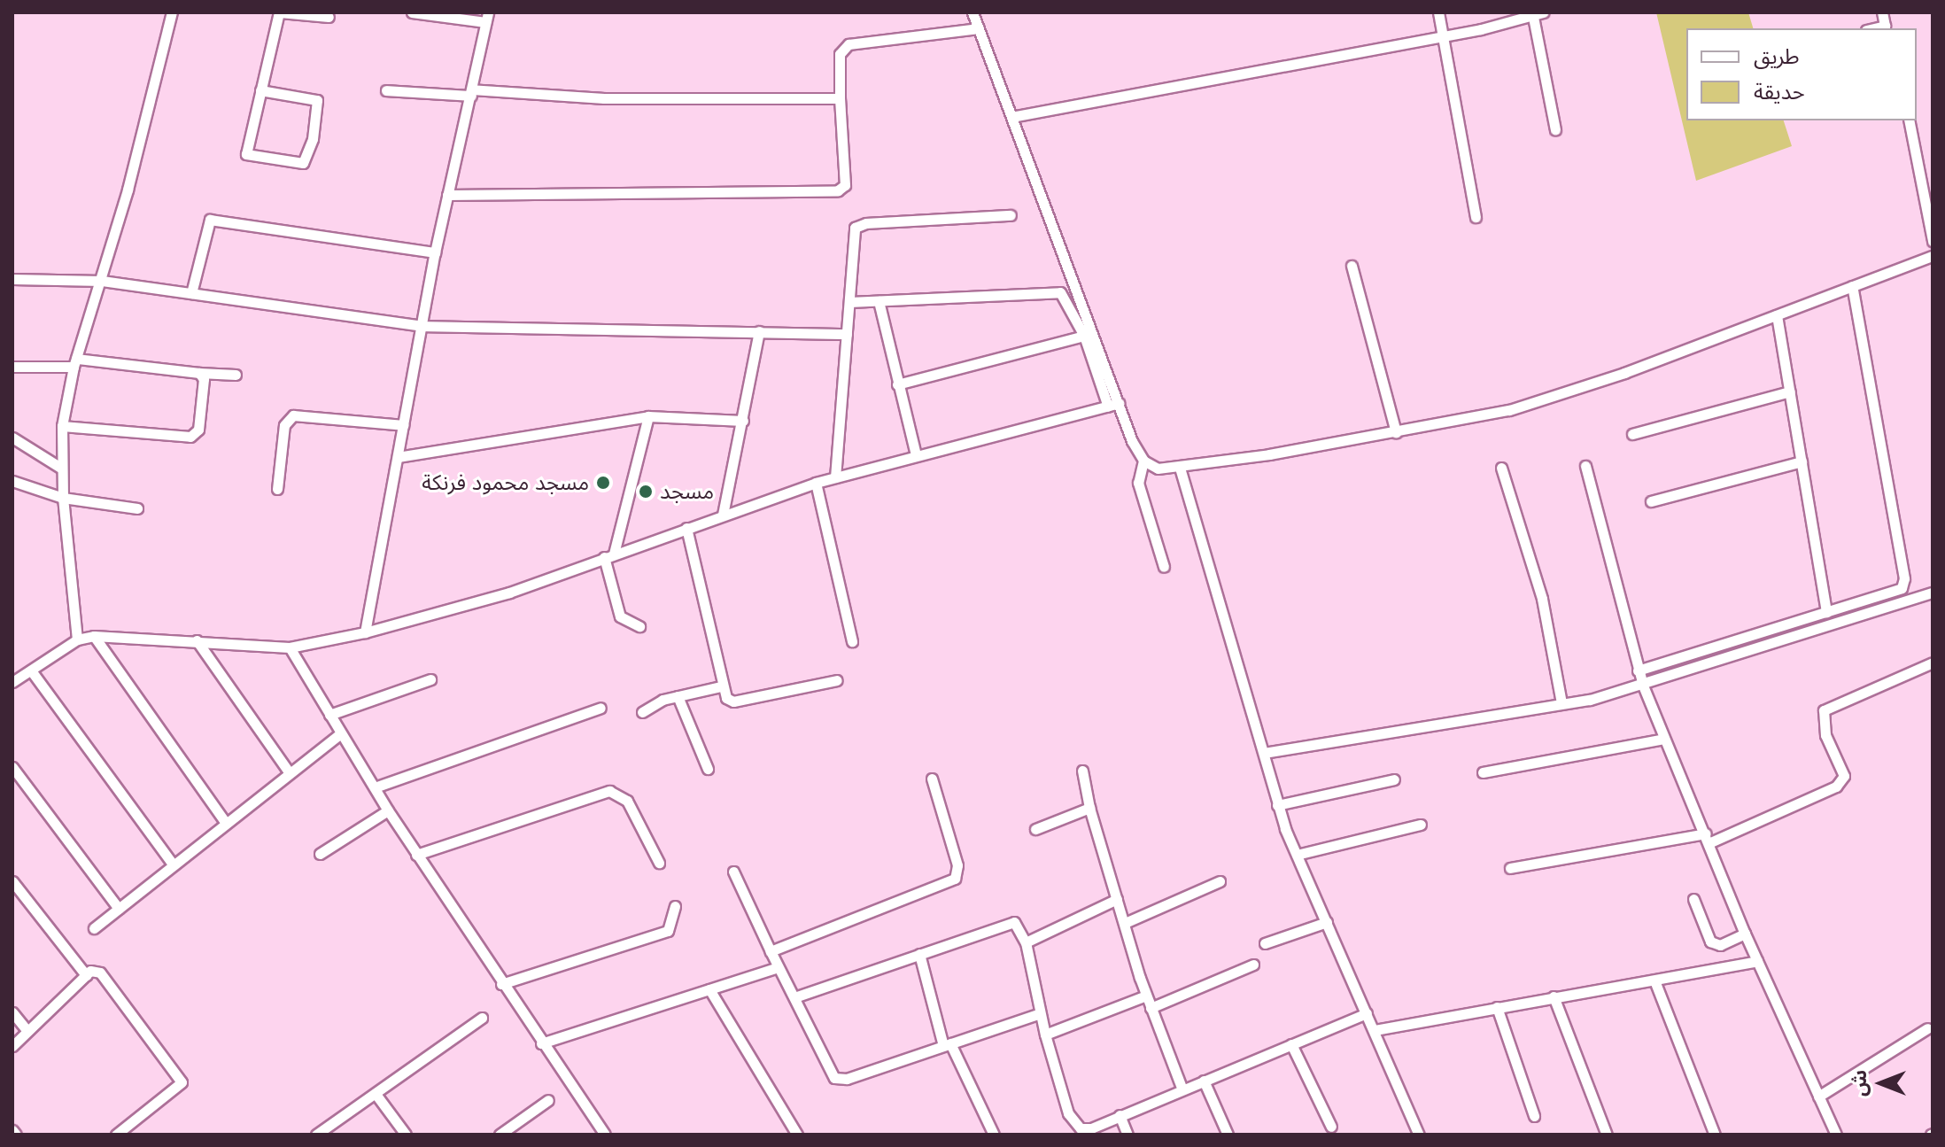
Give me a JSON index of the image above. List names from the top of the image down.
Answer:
{
  "places": ["مسجد محمود فرنكة", "مسجد"],
  "legend": ["طريق", "حديقة"],
  "north": "left"
}
